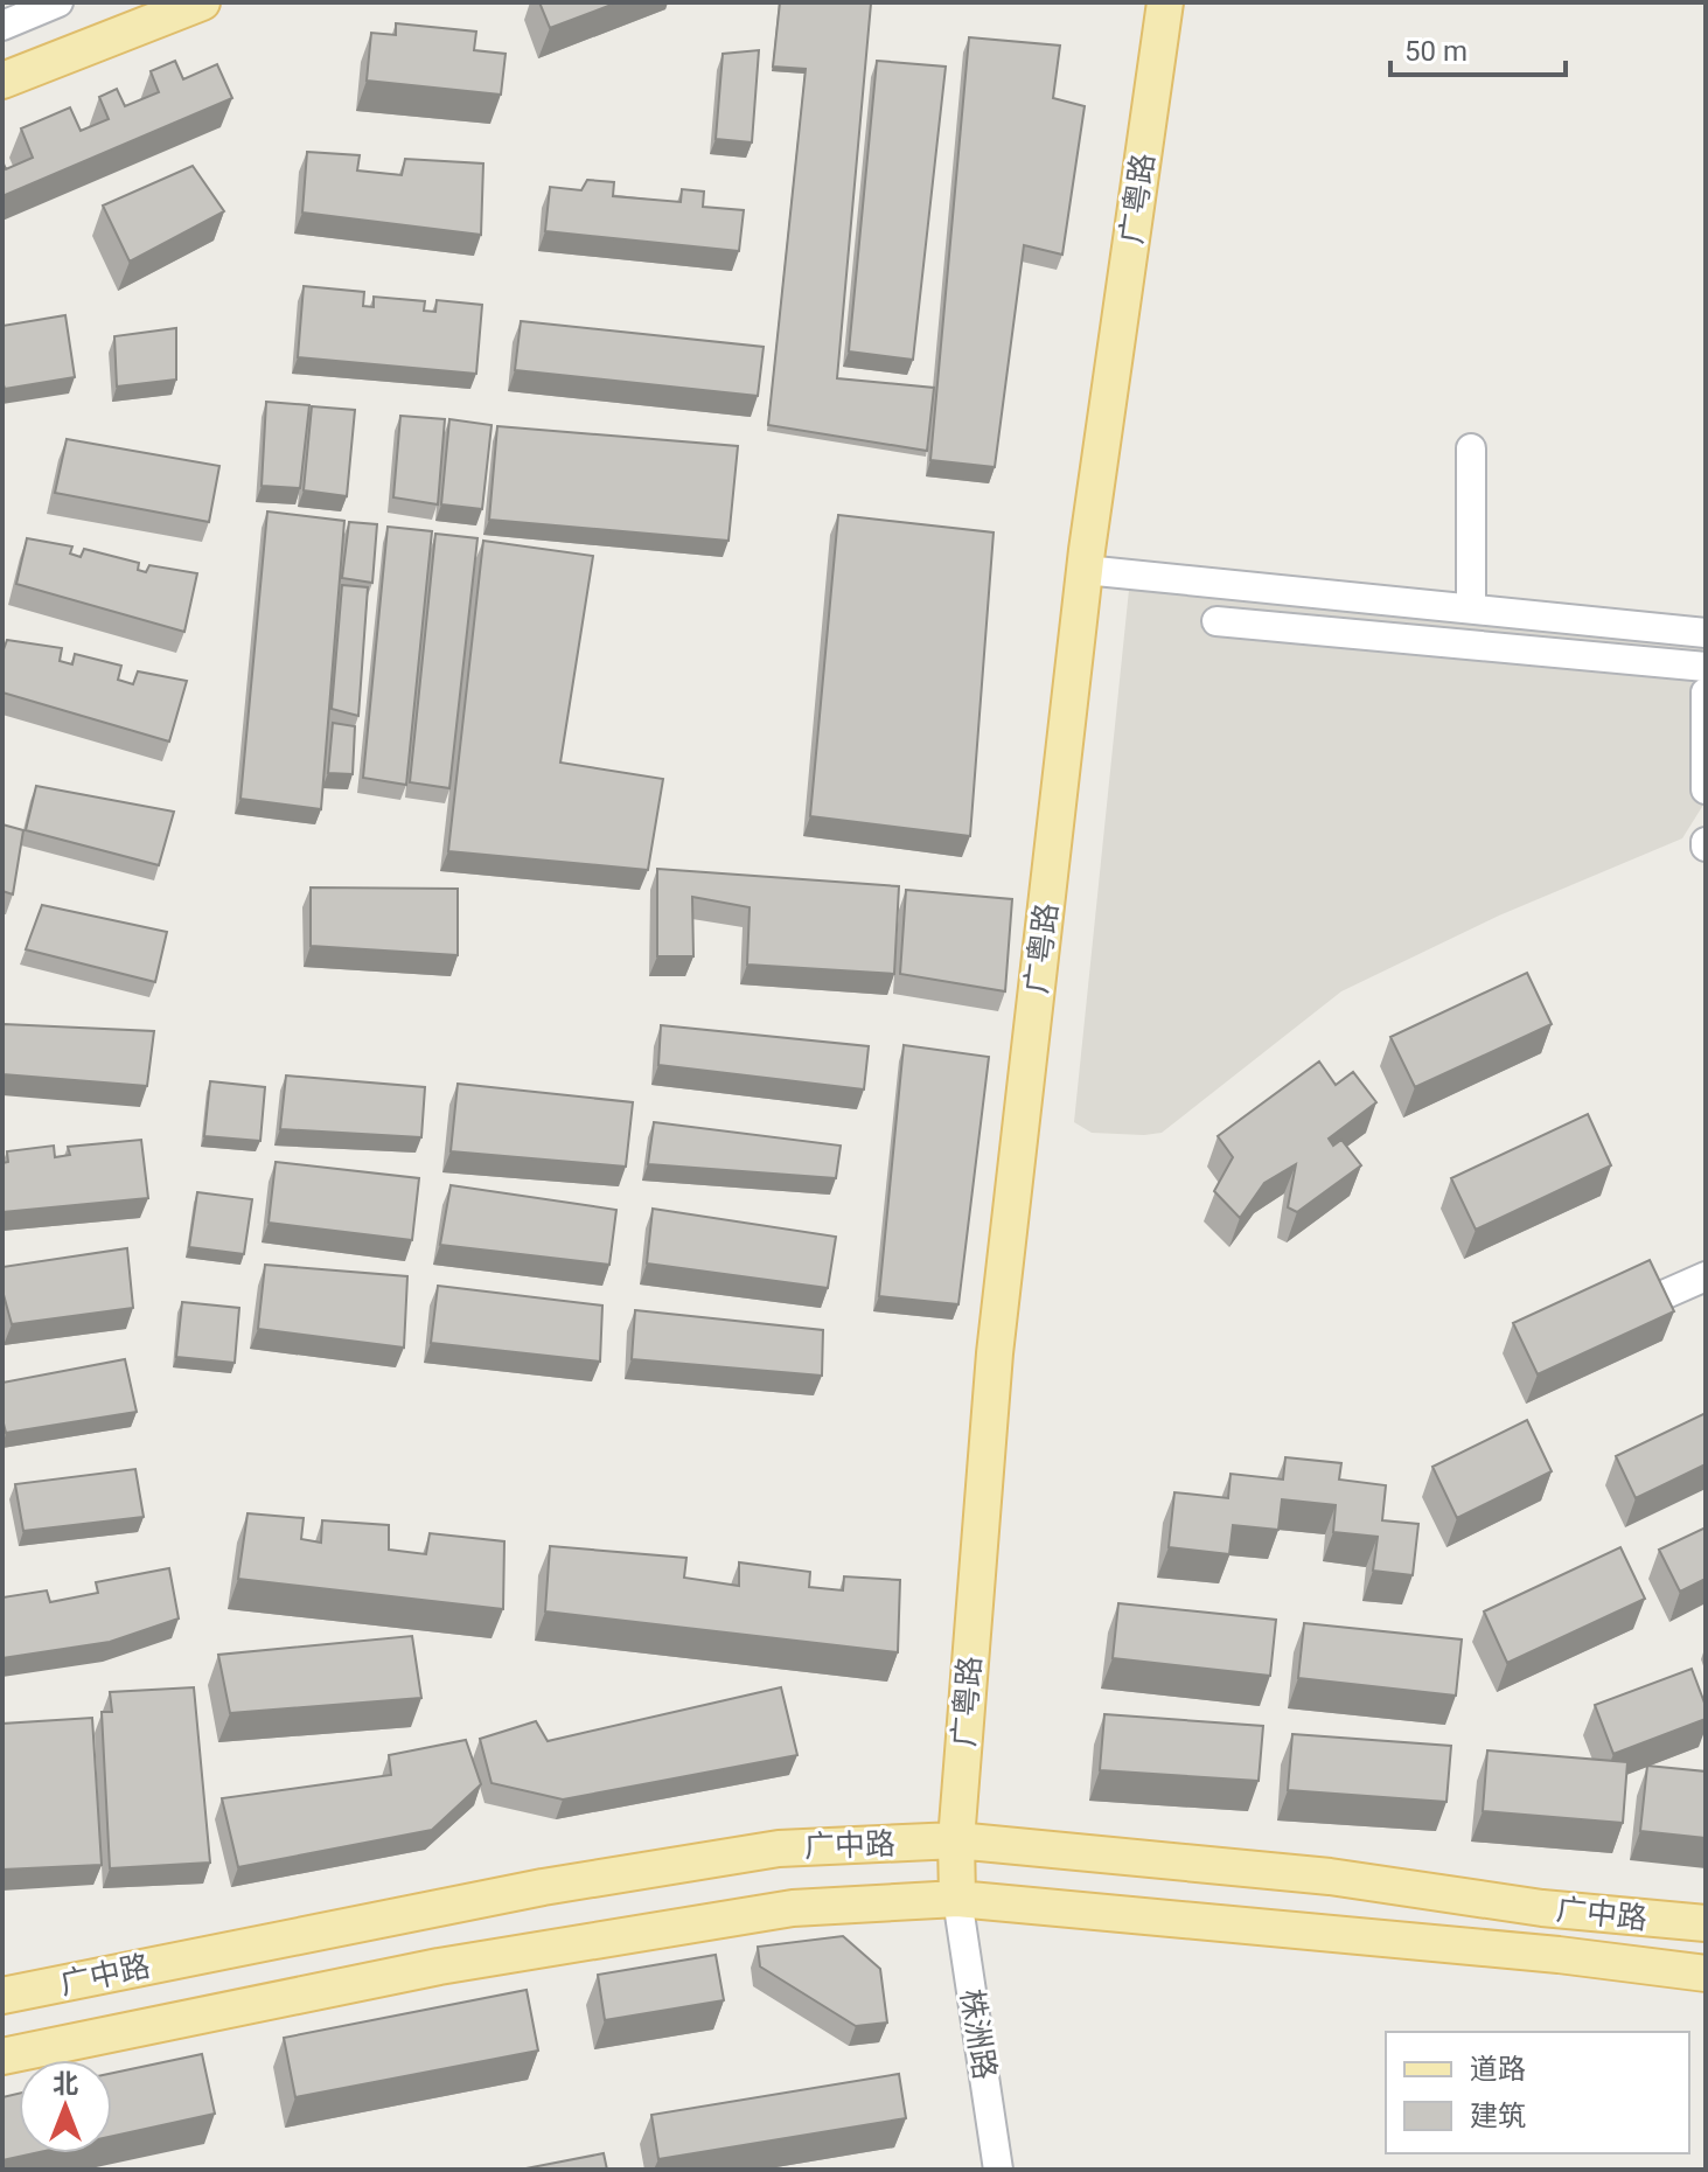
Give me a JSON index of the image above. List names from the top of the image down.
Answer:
{
  "streets": {
    "main road": ["广粤路", "广中路"],
    "street": ["株洲路"]
  },
  "crossings": [
    ["广粤路", "广中路"],
    ["广粤路", "株洲路"],
    ["广中路", "株洲路"]
  ],
  "legend": ["道路", "建筑"],
  "scale_bar": "50 m",
  "north": "top"
}
